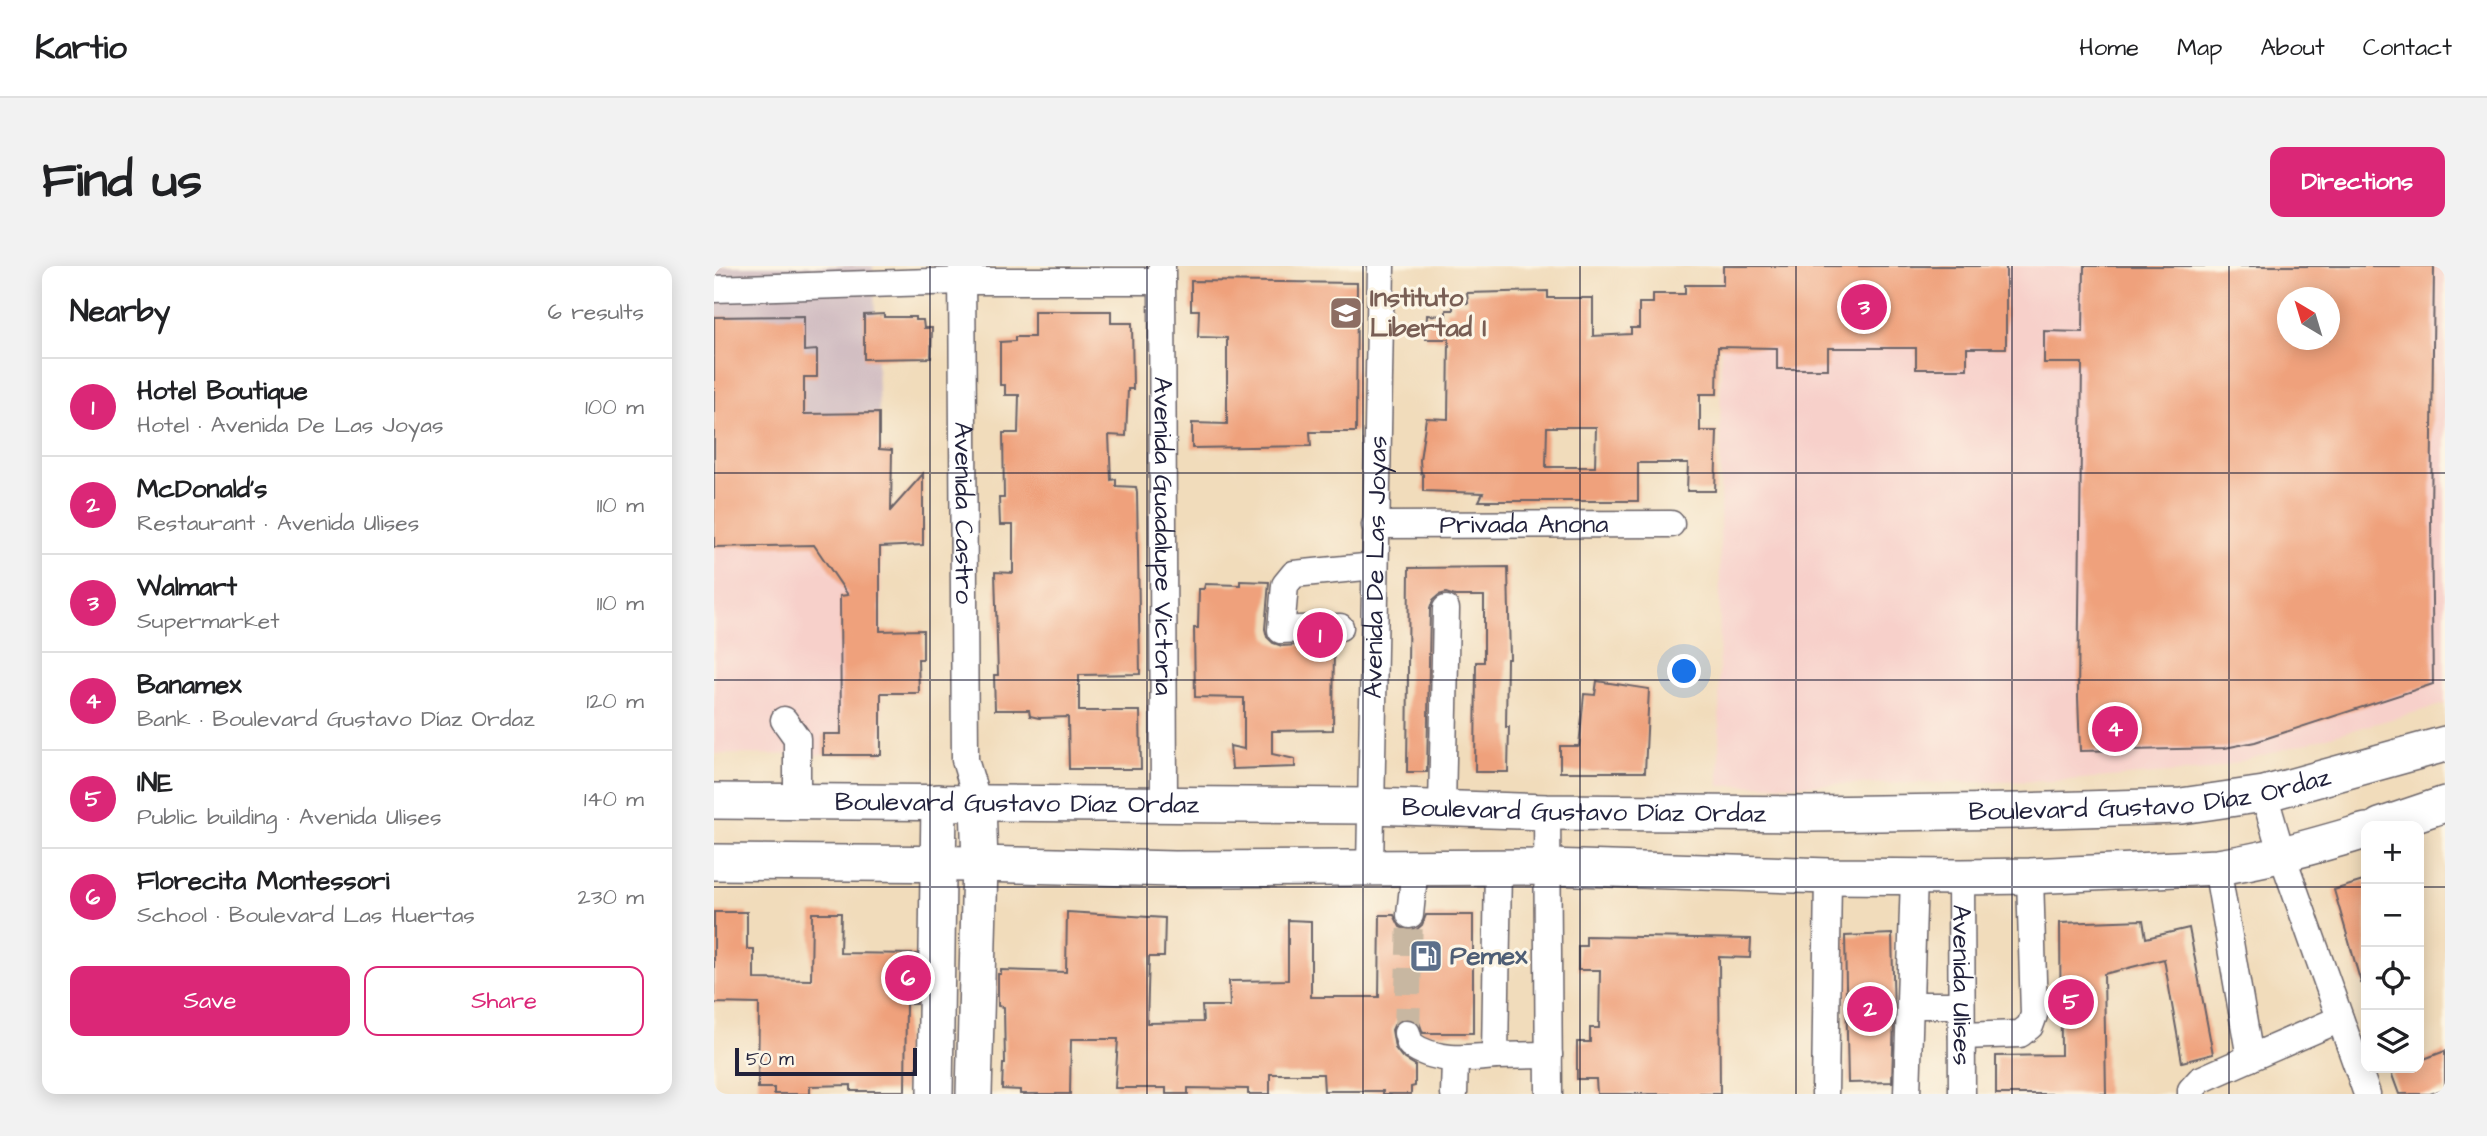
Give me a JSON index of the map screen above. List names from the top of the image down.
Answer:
{
  "streets": {
    "main road": ["Boulevard Gustavo Díaz Ordaz"],
    "street": [
      "Avenida Castro",
      "Privada Anona",
      "Avenida Guadalupe Victoria",
      "Avenida De Las Joyas",
      "Avenida Ulises"
    ]
  },
  "crossings": [
    ["Avenida Castro", "Boulevard Gustavo Díaz Ordaz"],
    ["Privada Anona", "Avenida De Las Joyas"],
    ["Avenida Guadalupe Victoria", "Boulevard Gustavo Díaz Ordaz"],
    ["Avenida De Las Joyas", "Boulevard Gustavo Díaz Ordaz"]
  ],
  "places": {
    "school or university": ["Instituto Libertad I"],
    "fuel station": ["Pemex"]
  },
  "scale_bar": "50 m",
  "north": "top left",
  "page": {
    "header": "Kartio",
    "nav": [
      "Home",
      "Map",
      "About",
      "Contact"
    ],
    "buttons": [
      "Directions",
      ["Save", "Share"]
    ],
    "title": "Find us",
    "heading": ["Nearby", "6 results"],
    "pins": [
      "3",
      "1",
      "4",
      "6",
      "5",
      "2"
    ],
    "list": [
      {
        "mark": "1",
        "name": "Hotel Boutique",
        "note": "Hotel · Avenida De Las Joyas",
        "value": "100 m"
      },
      {
        "mark": "2",
        "name": "McDonald's",
        "note": "Restaurant · Avenida Ulises",
        "value": "110 m"
      },
      {
        "mark": "3",
        "name": "Walmart",
        "note": "Supermarket",
        "value": "110 m"
      },
      {
        "mark": "4",
        "name": "Banamex",
        "note": "Bank · Boulevard Gustavo Díaz Ordaz",
        "value": "120 m"
      },
      {
        "mark": "5",
        "name": "INE",
        "note": "Public building · Avenida Ulises",
        "value": "140 m"
      },
      {
        "mark": "6",
        "name": "Florecita Montessori",
        "note": "School · Boulevard Las Huertas",
        "value": "230 m"
      }
    ],
    "map_buttons": ["+", "−"],
    "scale": "50 m"
  }
}
